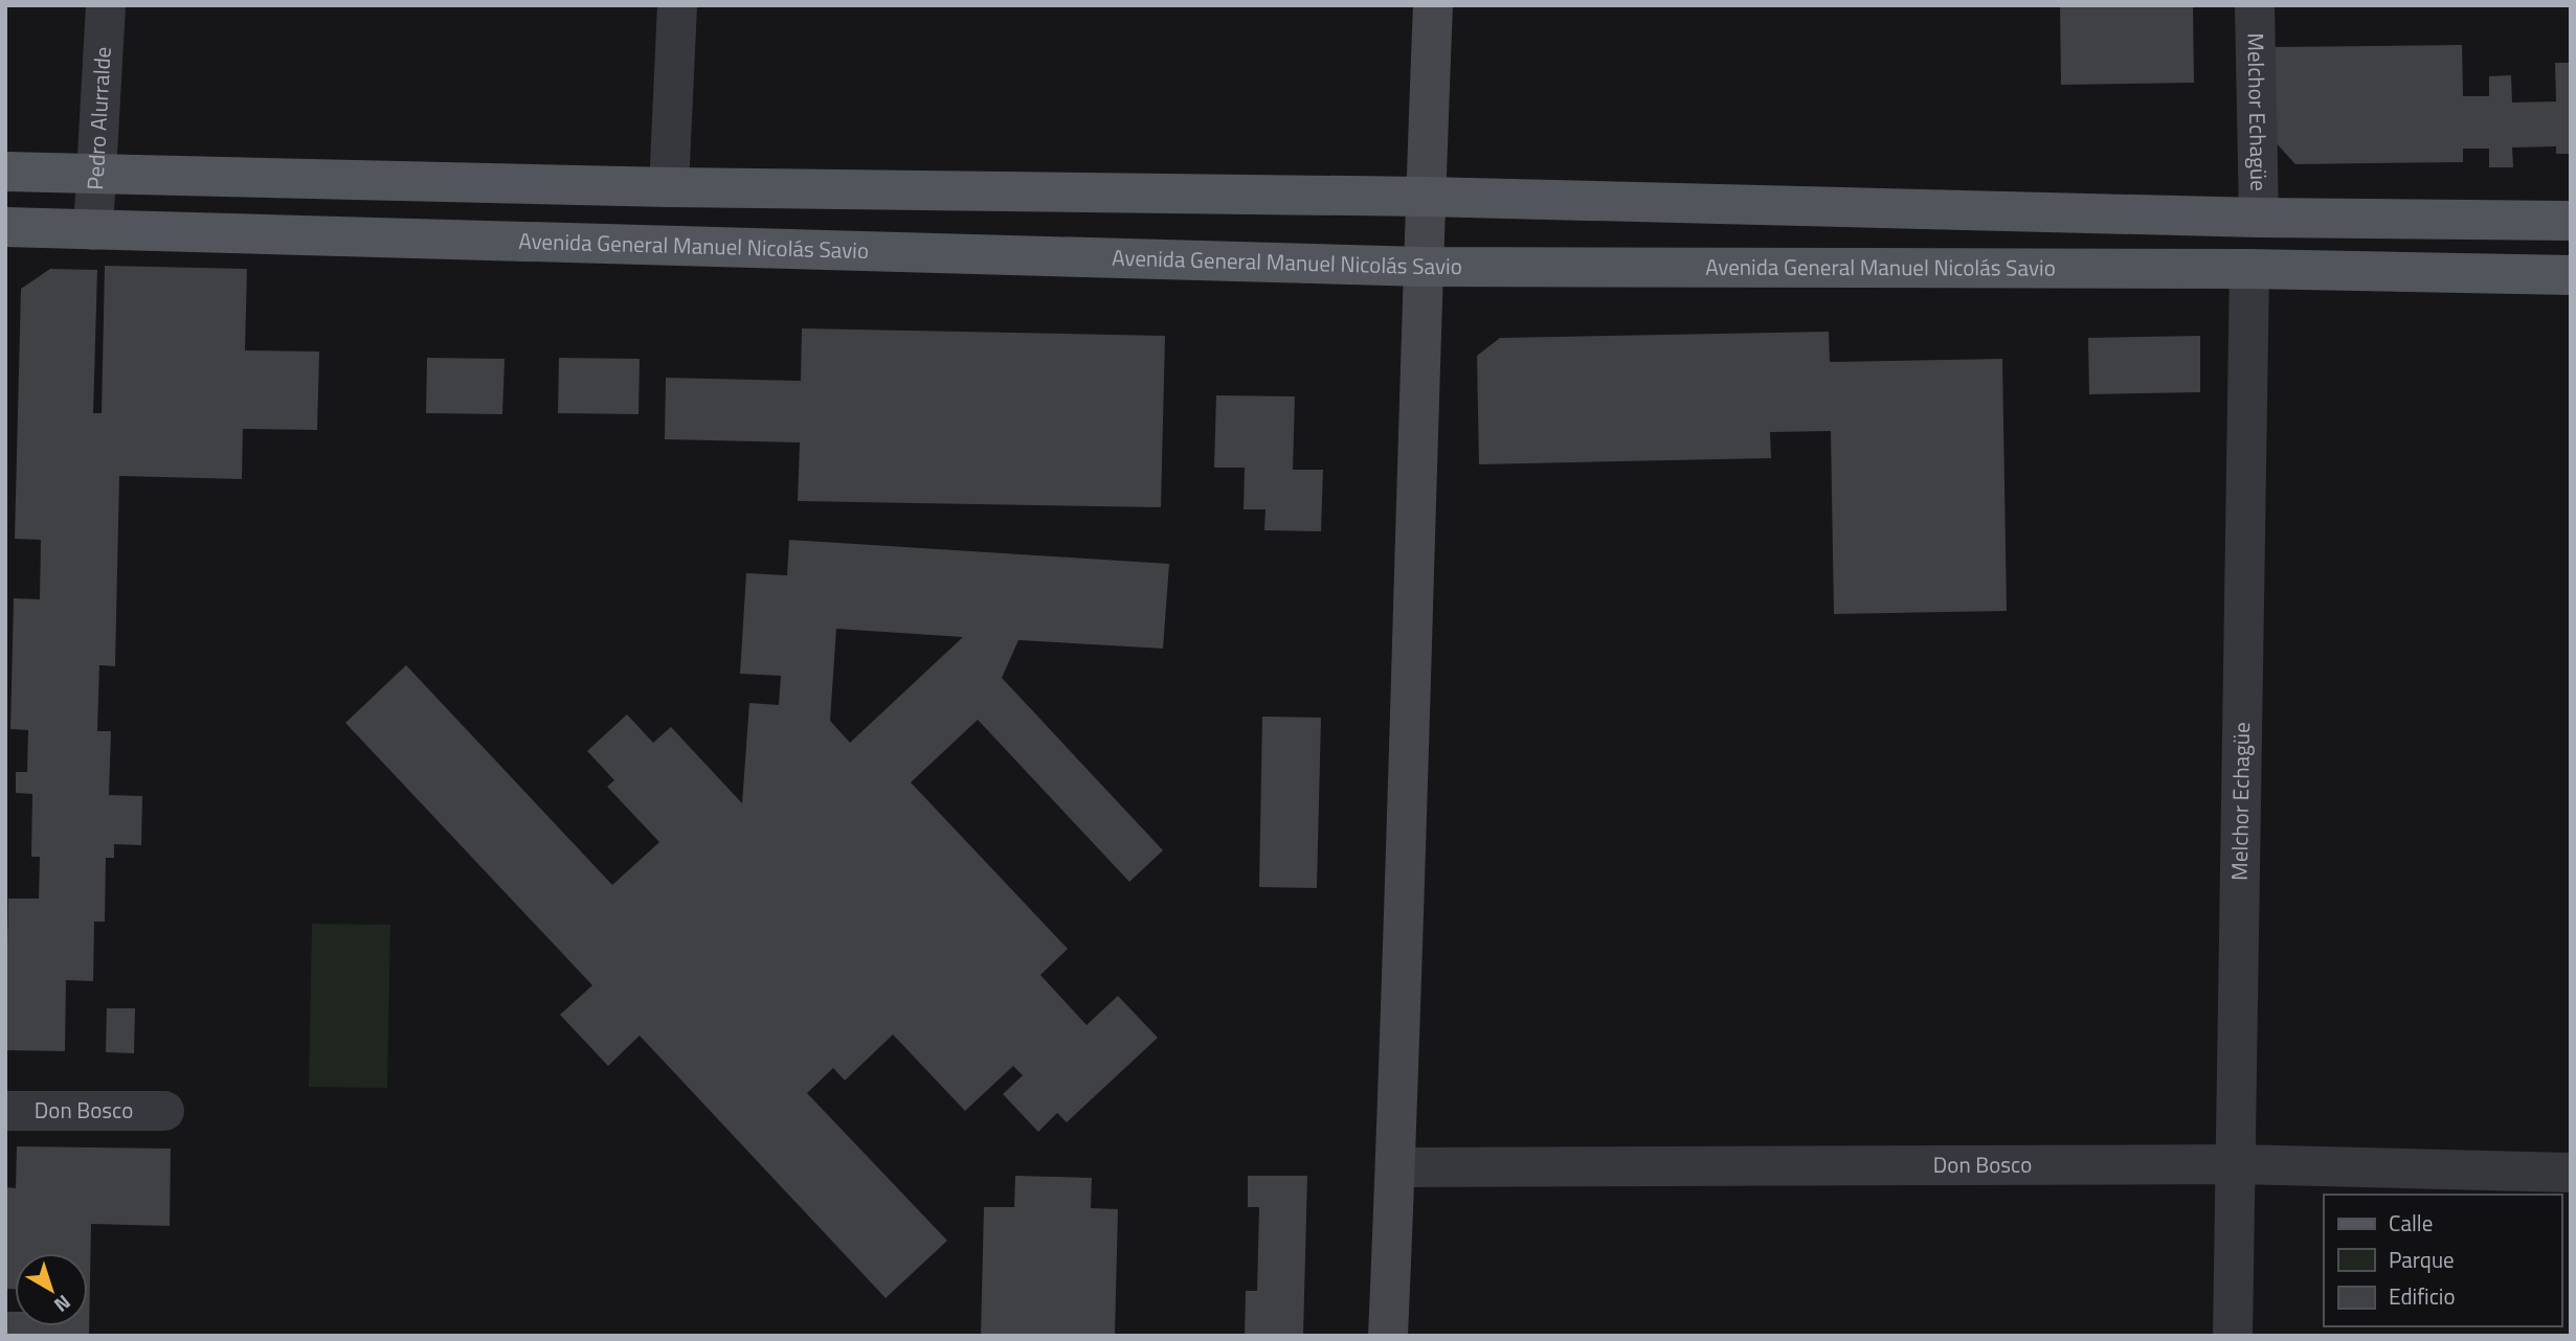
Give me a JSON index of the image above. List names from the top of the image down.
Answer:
{
  "streets": {
    "main road": ["Avenida General Manuel Nicolás Savio"],
    "street": ["Melchor Echagüe", "Pedro Alurralde", "Don Bosco"]
  },
  "crossings": [
    ["Melchor Echagüe", "Avenida General Manuel Nicolás Savio"],
    ["Melchor Echagüe", "Don Bosco"],
    ["Pedro Alurralde", "Avenida General Manuel Nicolás Savio"]
  ],
  "legend": ["Calle", "Parque", "Edificio"],
  "north": "bottom right"
}
